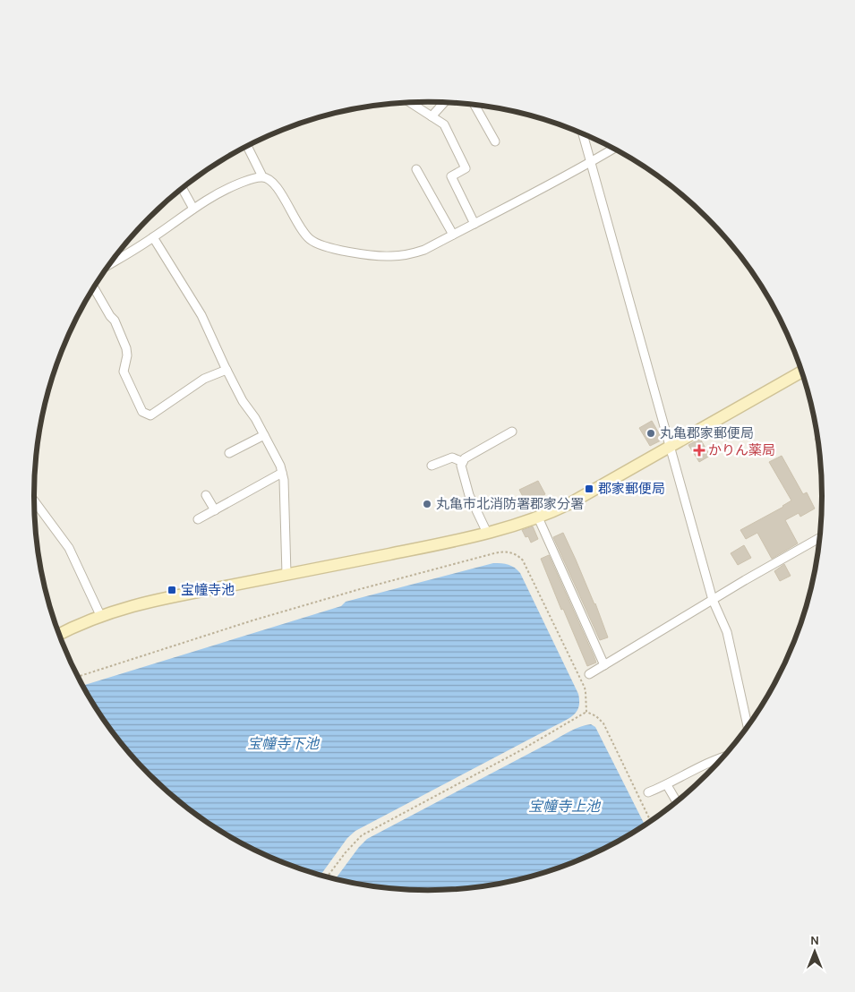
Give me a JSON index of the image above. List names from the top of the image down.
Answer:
{
  "water": ["宝幢寺下池", "宝幢寺上池"],
  "places": {
    "other": ["丸亀郡家郵便局", "丸亀市北消防署郡家分署"],
    "health": ["かりん薬局"],
    "transit": ["郡家郵便局", "宝幢寺池"]
  },
  "north": "top"
}
